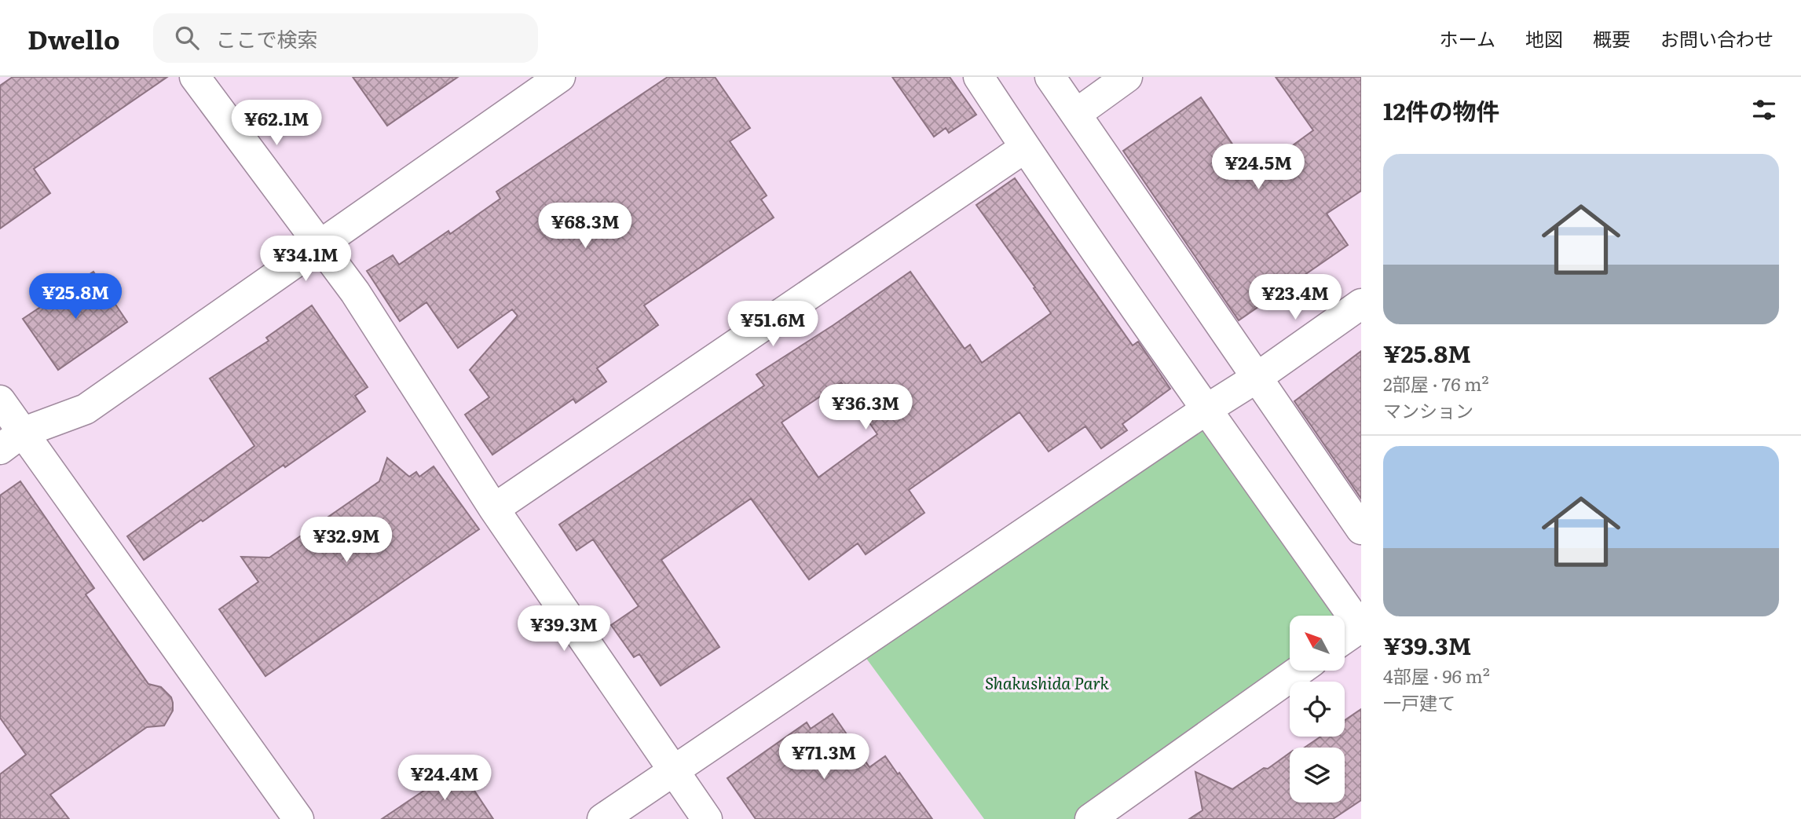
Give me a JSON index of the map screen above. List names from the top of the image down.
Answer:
{
  "parks": ["Shakushida Park"],
  "north": "top left",
  "page": {
    "header": "Dwello",
    "search": "ここで検索",
    "nav": [
      "ホーム",
      "地図",
      "概要",
      "お問い合わせ"
    ],
    "heading": "12件の物件",
    "price": [
      "¥62.1M",
      "¥24.5M",
      "¥68.3M",
      "¥34.1M",
      "¥25.8M",
      "¥23.4M",
      "¥51.6M",
      "¥36.3M",
      "¥32.9M",
      "¥39.3M",
      "¥71.3M",
      "¥24.4M"
    ],
    "list": [
      {
        "name": "¥25.8M",
        "note": "2部屋 · 76 m² · マンション"
      },
      {
        "name": "¥39.3M",
        "note": "4部屋 · 96 m² · 一戸建て"
      }
    ]
  }
}
